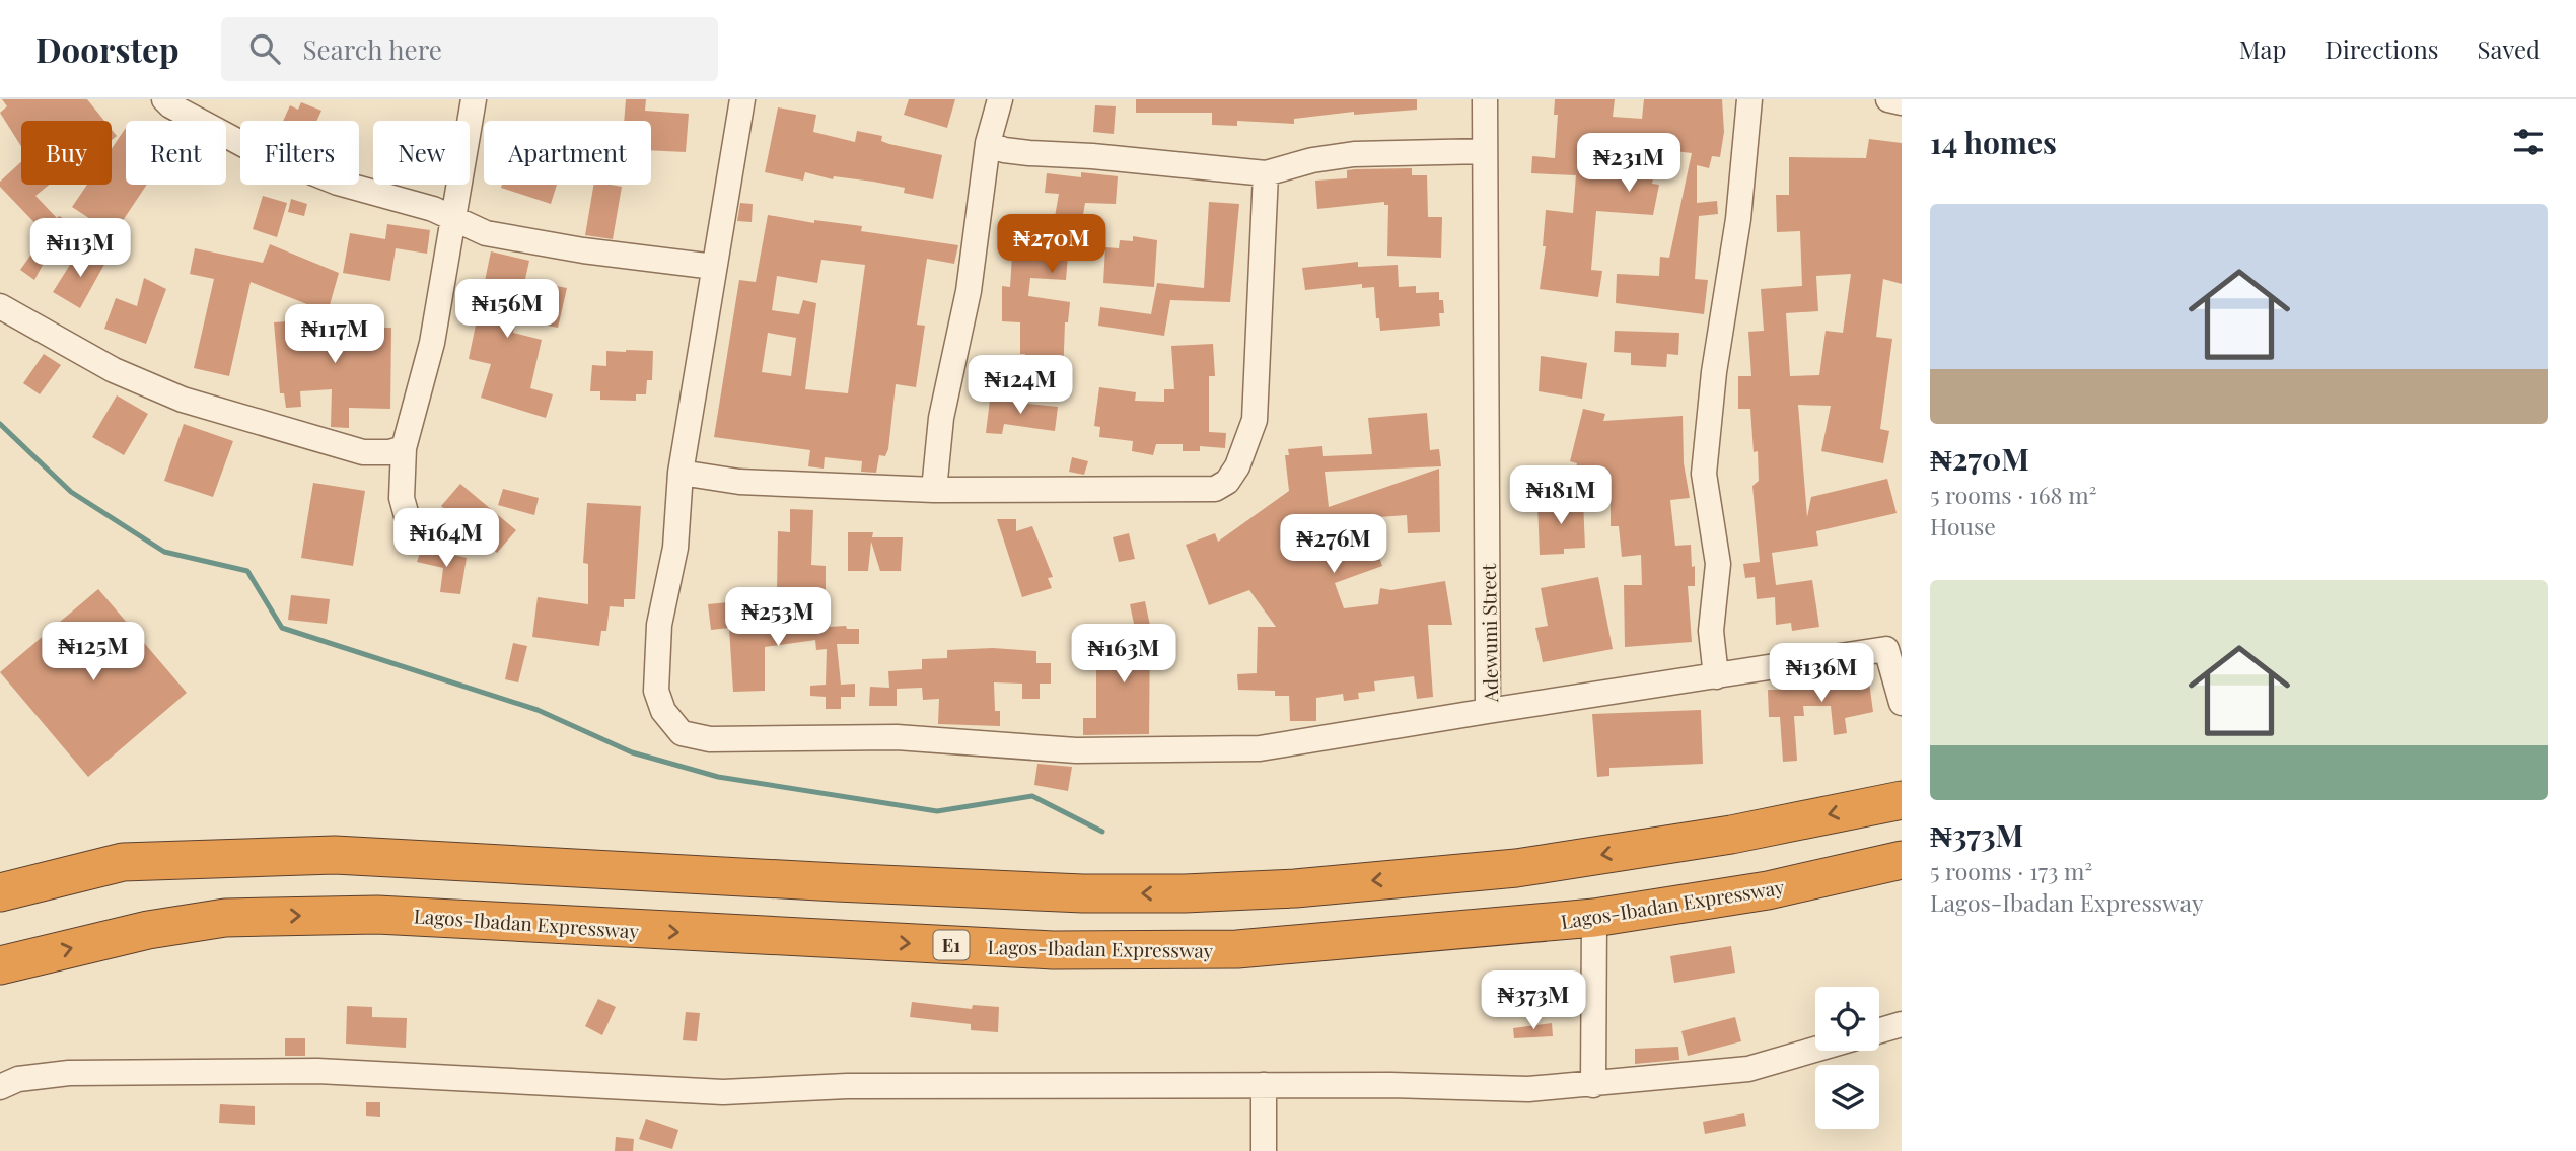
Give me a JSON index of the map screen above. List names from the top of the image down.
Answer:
{
  "streets": {
    "highway": ["Lagos-Ibadan Expressway", "E1"],
    "street": ["Adewumi Street"]
  },
  "page": {
    "header": "Doorstep",
    "search": "Search here",
    "nav": ["Map", "Directions", "Saved"],
    "heading": "14 homes",
    "chip": [
      "Buy",
      "Rent",
      "Filters",
      "New",
      "Apartment"
    ],
    "price": [
      "₦231M",
      "₦270M",
      "₦113M",
      "₦156M",
      "₦117M",
      "₦124M",
      "₦181M",
      "₦164M",
      "₦276M",
      "₦253M",
      "₦125M",
      "₦163M",
      "₦136M",
      "₦373M"
    ],
    "list": [
      {
        "name": "₦270M",
        "note": "5 rooms · 168 m² · House"
      },
      {
        "name": "₦373M",
        "note": "5 rooms · 173 m² · Lagos-Ibadan Expressway"
      }
    ]
  }
}
